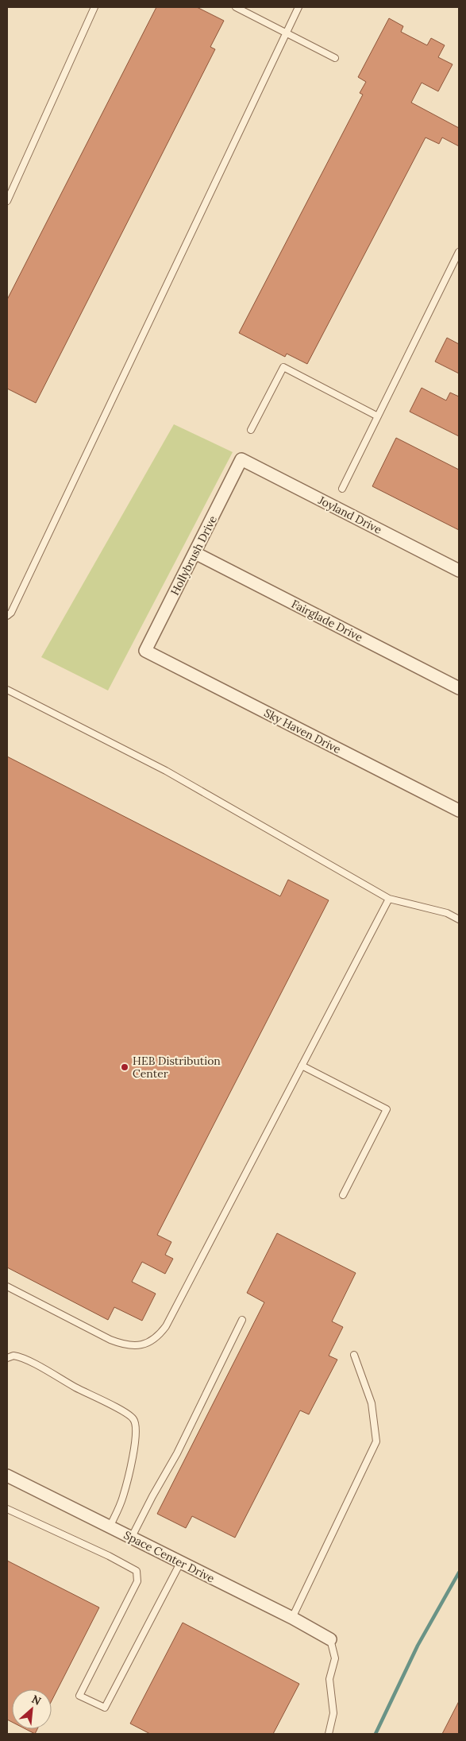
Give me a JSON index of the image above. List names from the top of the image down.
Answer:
{
  "streets": {
    "street": [
      "Joyland Drive",
      "Hollybrush Drive",
      "Fairglade Drive",
      "Sky Haven Drive",
      "Space Center Drive"
    ]
  },
  "crossings": [
    ["Joyland Drive", "Hollybrush Drive"],
    ["Hollybrush Drive", "Fairglade Drive"],
    ["Hollybrush Drive", "Sky Haven Drive"]
  ],
  "places": ["HEB Distribution Center"],
  "north": "top right"
}
